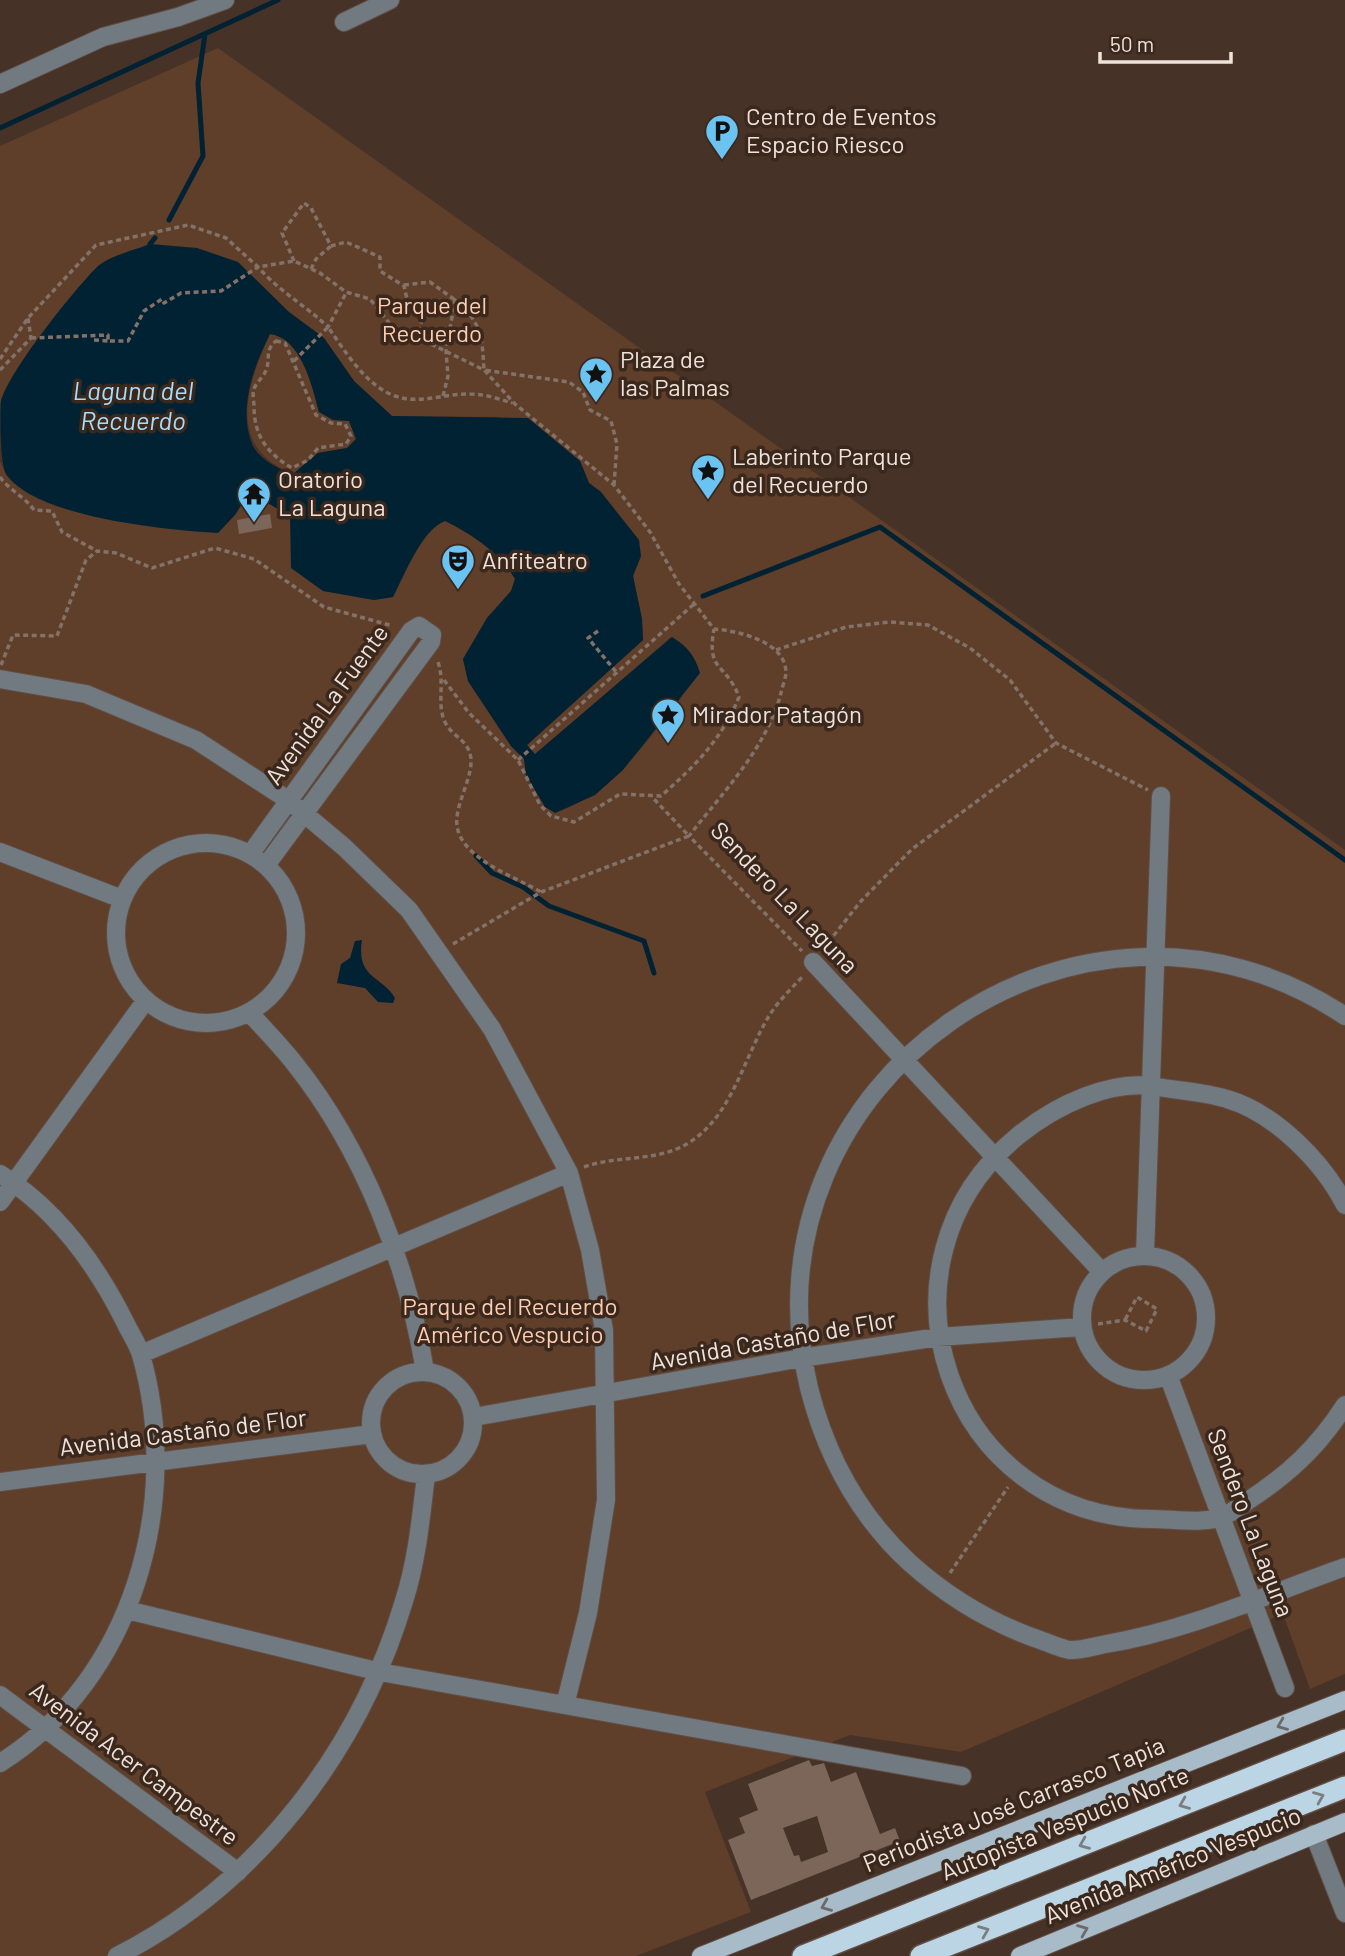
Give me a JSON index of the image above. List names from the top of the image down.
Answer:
{
  "streets": {
    "highway": ["Autopista Vespucio Norte"],
    "main road": ["Periodista José Carrasco Tapia", "Avenida Américo Vespucio"],
    "street": [
      "Avenida La Fuente",
      "Sendero La Laguna",
      "Avenida Castaño de Flor",
      "Avenida Acer Campestre"
    ]
  },
  "one_way": ["Periodista José Carrasco Tapia", "Avenida Américo Vespucio"],
  "water": ["Laguna del Recuerdo"],
  "parks": ["Parque del Recuerdo", "Parque del Recuerdo Américo Vespucio"],
  "places": {
    "parking": ["Centro de Eventos Espacio Riesco"],
    "place": ["Plaza de las Palmas", "Laberinto Parque del Recuerdo", "Mirador Patagón"],
    "temple": ["Oratorio La Laguna"],
    "theatre": ["Anfiteatro"]
  },
  "scale_bar": "50 m"
}
